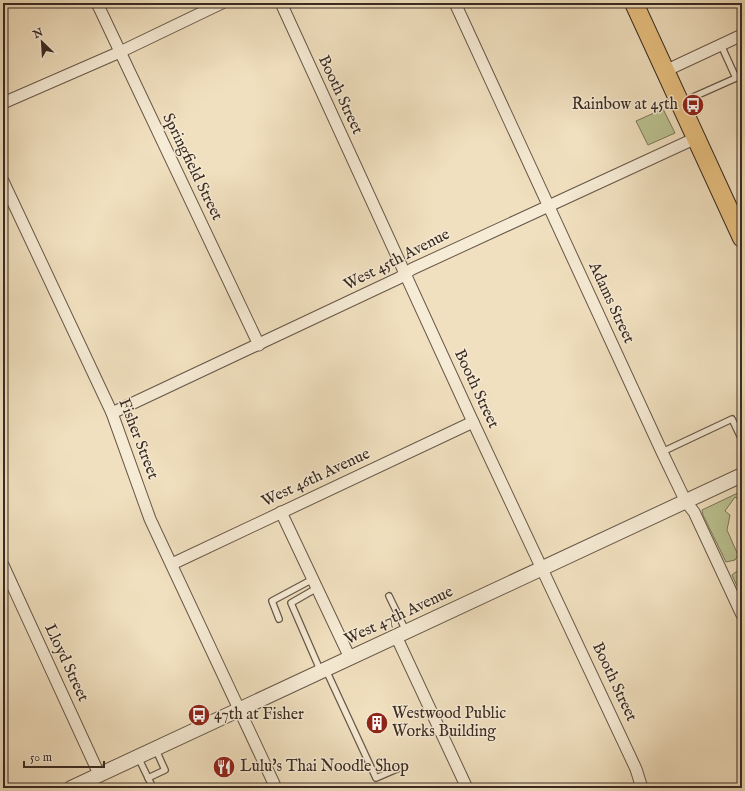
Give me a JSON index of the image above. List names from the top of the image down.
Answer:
{
  "streets": {
    "street": [
      "Booth Street",
      "Springfield Street",
      "West 45th Avenue",
      "Adams Street",
      "Fisher Street",
      "West 46th Avenue",
      "West 47th Avenue",
      "Lloyd Street"
    ]
  },
  "crossings": [
    ["Booth Street", "West 45th Avenue"],
    ["Booth Street", "West 46th Avenue"],
    ["Booth Street", "West 47th Avenue"],
    ["Springfield Street", "West 45th Avenue"],
    ["West 45th Avenue", "Adams Street"],
    ["West 45th Avenue", "Fisher Street"],
    ["Adams Street", "West 47th Avenue"],
    ["Fisher Street", "West 46th Avenue"],
    ["Fisher Street", "West 47th Avenue"],
    ["West 47th Avenue", "Lloyd Street"]
  ],
  "places": {
    "bus stop": ["Rainbow at 45th", "47th at Fisher"],
    "building": ["Westwood Public Works Building"],
    "restaurant": ["Lulu's Thai Noodle Shop"]
  },
  "scale_bar": "50 m",
  "north": "top left"
}
